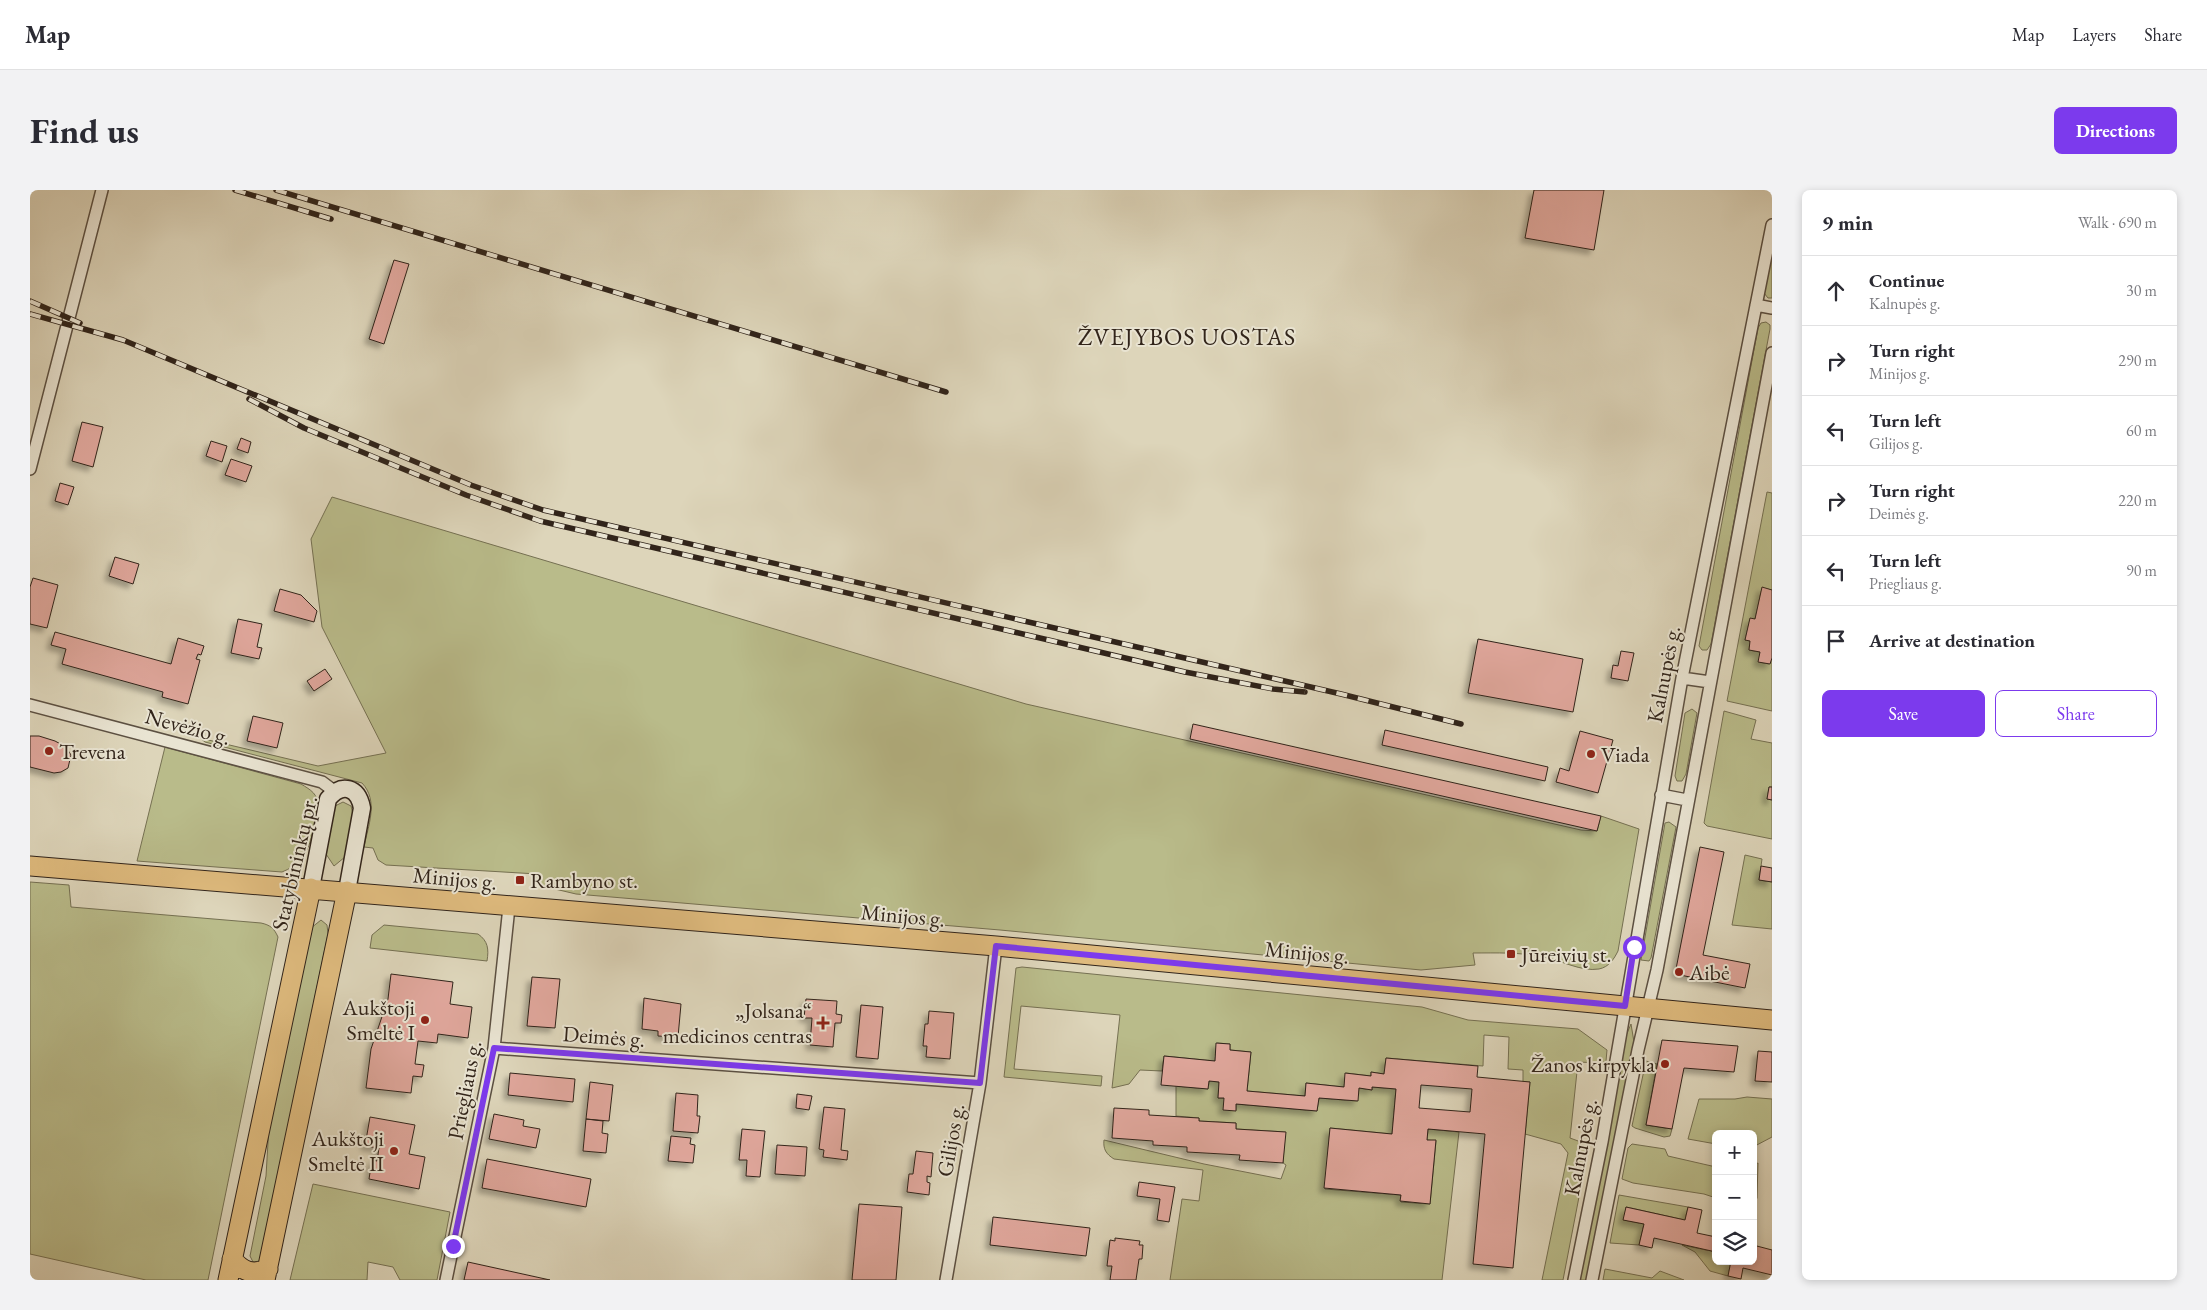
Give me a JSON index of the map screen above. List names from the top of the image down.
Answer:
{
  "streets": {
    "main road": ["Statybininkų pr.", "Minijos g."],
    "street": [
      "Kalnupės g.",
      "Nevėžio g.",
      "Deimės g.",
      "Priegliaus g.",
      "Gilijos g."
    ]
  },
  "crossings": [
    ["Kalnupės g.", "Minijos g."],
    ["Nevėžio g.", "Statybininkų pr."],
    ["Statybininkų pr.", "Minijos g."],
    ["Minijos g.", "Priegliaus g."],
    ["Minijos g.", "Gilijos g."],
    ["Deimės g.", "Priegliaus g."],
    ["Deimės g.", "Gilijos g."]
  ],
  "districts": ["ŽVEJYBOS UOSTAS"],
  "places": {
    "other": [
      "Trevena",
      "Viada",
      "Aibė",
      "Aukštoji Smeltė I",
      "Žanos kirpykla",
      "Aukštoji Smeltė II"
    ],
    "transit": ["Rambyno st.", "Jūreivių st."],
    "health": ["„Jolsana“ medicinos centras"]
  },
  "page": {
    "header": "Map",
    "nav": ["Map", "Layers", "Share"],
    "buttons": [
      "Directions",
      ["Save", "Share"]
    ],
    "title": "Find us",
    "heading": ["9 min", "Walk · 690 m"],
    "list": [
      ["Continue", "Kalnupės g.", "30 m"],
      ["Turn right", "Minijos g.", "290 m"],
      ["Turn left", "Gilijos g.", "60 m"],
      ["Turn right", "Deimės g.", "220 m"],
      ["Turn left", "Priegliaus g.", "90 m"],
      "Arrive at destination"
    ],
    "map_buttons": ["+", "−"]
  }
}
